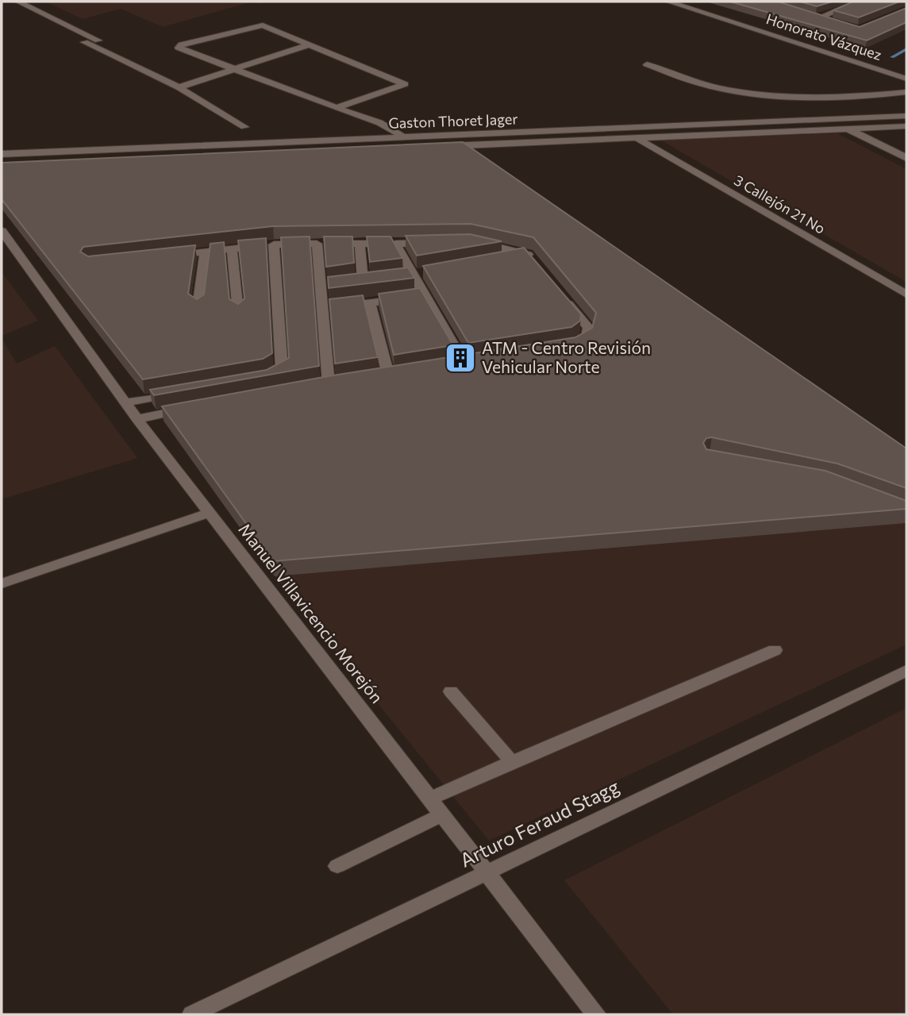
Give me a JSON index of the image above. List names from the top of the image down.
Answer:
{
  "streets": {
    "street": [
      "Honorato Vázquez",
      "Gaston Thoret Jager",
      "3 Callejón 21 No",
      "Manuel Villavicencio Morejón",
      "Arturo Feraud Stagg"
    ]
  },
  "crossings": [
    ["Gaston Thoret Jager", "3 Callejón 21 No"],
    ["Manuel Villavicencio Morejón", "Arturo Feraud Stagg"]
  ],
  "places": {
    "building": ["ATM - Centro Revisión Vehicular Norte"]
  }
}
